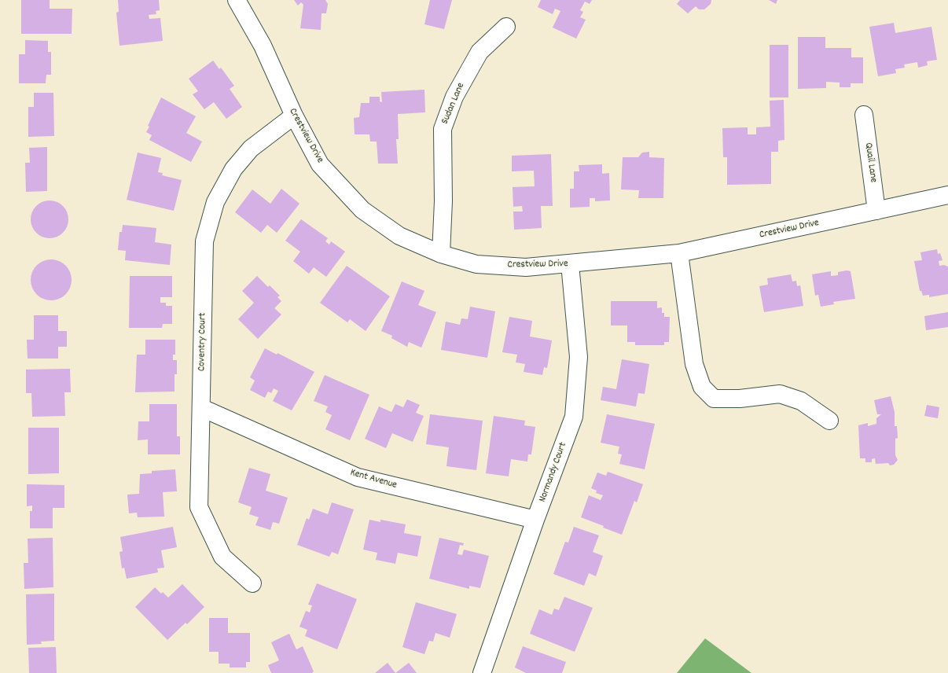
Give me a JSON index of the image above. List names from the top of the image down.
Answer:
{
  "streets": {
    "street": [
      "Sudan Lane",
      "Crestview Drive",
      "Quail Lane",
      "Coventry Court",
      "Normandy Court",
      "Kent Avenue"
    ]
  },
  "crossings": [
    ["Sudan Lane", "Crestview Drive"],
    ["Crestview Drive", "Quail Lane"],
    ["Crestview Drive", "Coventry Court"],
    ["Crestview Drive", "Normandy Court"],
    ["Coventry Court", "Kent Avenue"],
    ["Normandy Court", "Kent Avenue"]
  ]
}
